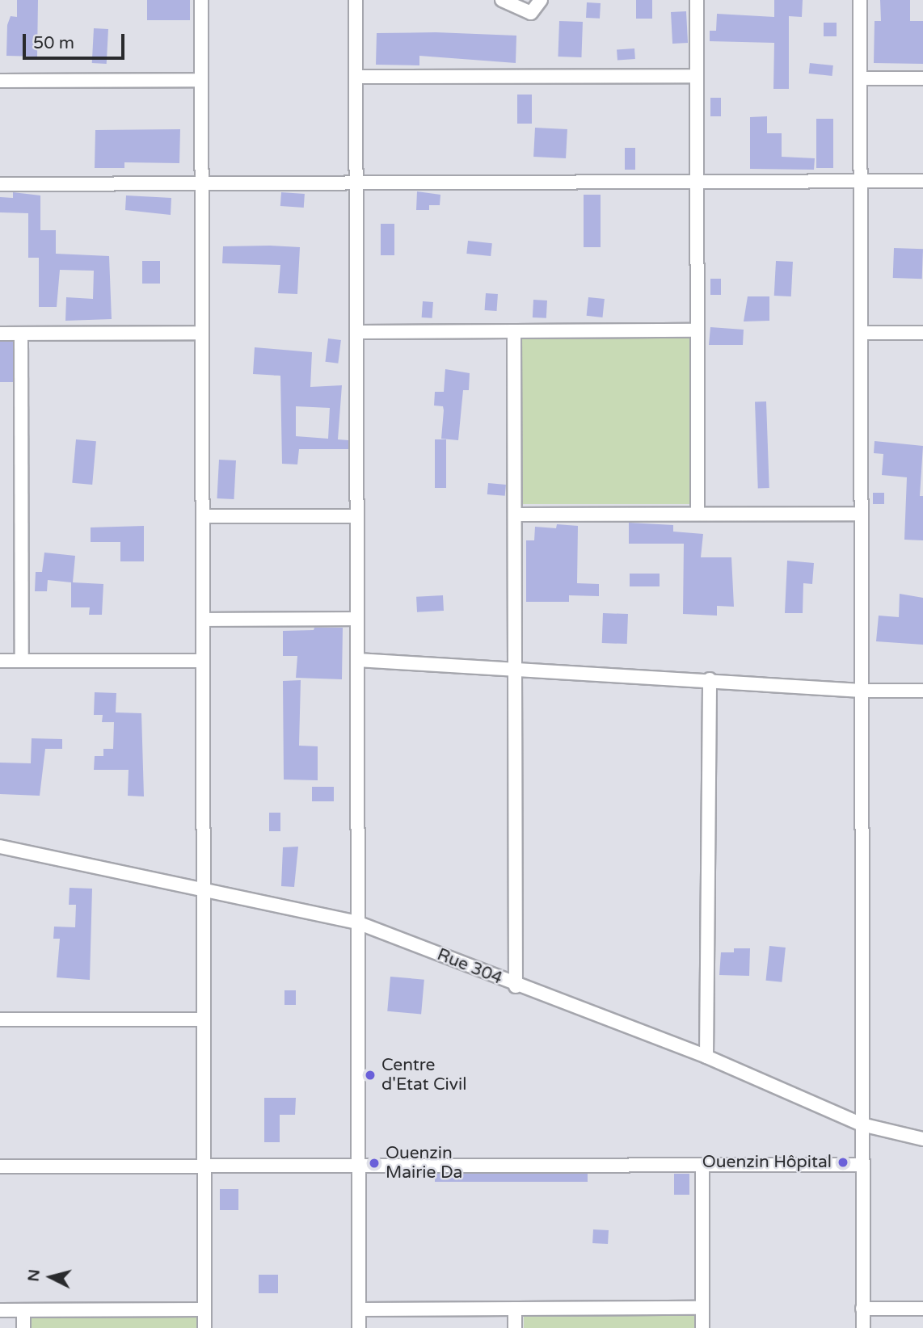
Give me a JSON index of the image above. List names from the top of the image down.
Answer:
{
  "streets": {
    "street": ["Rue 304"]
  },
  "places": ["Centre d'Etat Civil", "Ouenzin Hôpital", "Ouenzin Mairie Da"],
  "scale_bar": "50 m",
  "north": "left"
}
